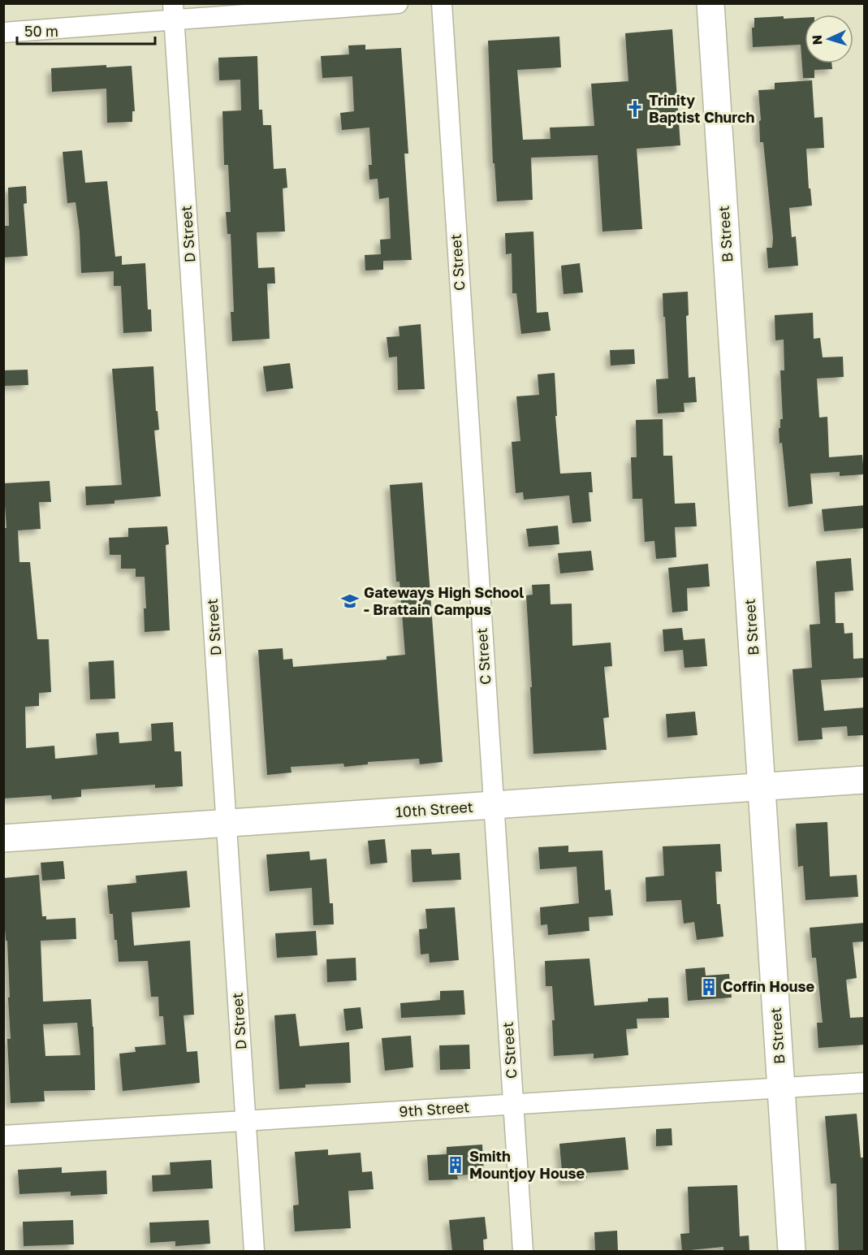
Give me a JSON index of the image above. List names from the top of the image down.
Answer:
{
  "streets": {
    "street": [
      "D Street",
      "B Street",
      "C Street",
      "10th Street",
      "9th Street"
    ]
  },
  "crossings": [
    ["D Street", "10th Street"],
    ["D Street", "9th Street"],
    ["B Street", "10th Street"],
    ["B Street", "9th Street"],
    ["C Street", "10th Street"],
    ["C Street", "9th Street"]
  ],
  "places": {
    "church": ["Trinity Baptist Church"],
    "school or university": ["Gateways High School - Brattain Campus"],
    "building": ["Coffin House", "Smith Mountjoy House"]
  },
  "scale_bar": "50 m",
  "north": "left"
}
